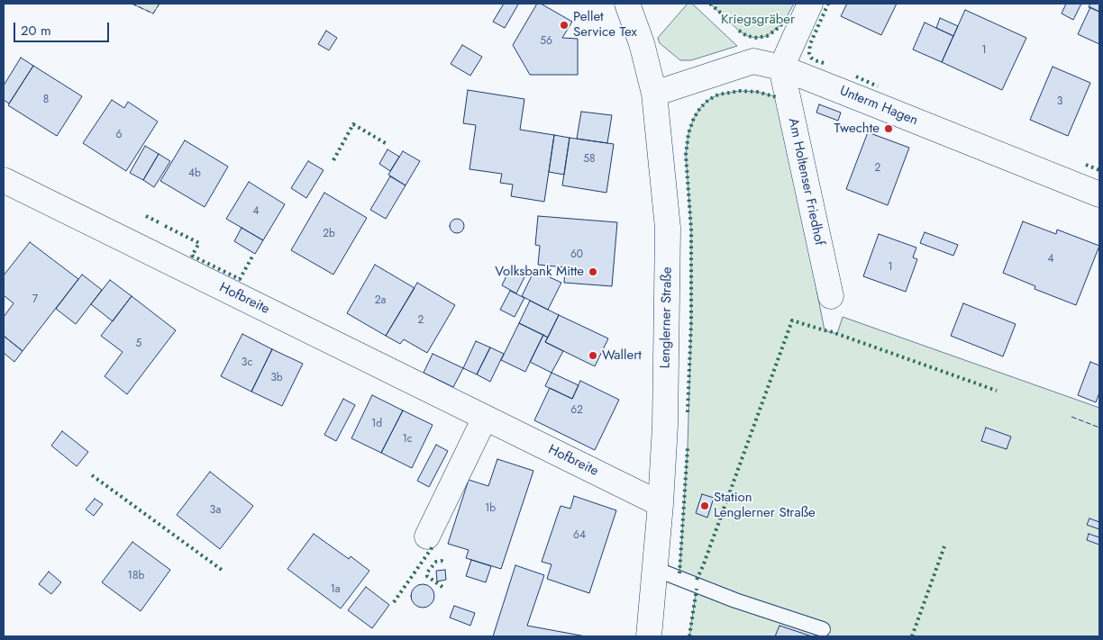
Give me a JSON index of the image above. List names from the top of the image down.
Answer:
{
  "streets": {
    "street": [
      "Unterm Hagen",
      "Am Holtenser Friedhof",
      "Hofbreite",
      "Lenglerner Straße"
    ]
  },
  "crossings": [
    ["Unterm Hagen", "Am Holtenser Friedhof"],
    ["Unterm Hagen", "Lenglerner Straße"],
    ["Hofbreite", "Lenglerner Straße"]
  ],
  "parks": ["Kriegsgräber"],
  "places": [
    "Pellet Service Tex",
    "Twechte",
    "Volksbank Mitte",
    "Wallert",
    "Station Lenglerner Straße"
  ],
  "house_numbers": [
    "56",
    "1",
    "8",
    "3",
    "6",
    "58",
    "2",
    "4b",
    "4",
    "2b",
    "60",
    "4",
    "1",
    "7",
    "2a",
    "2",
    "5",
    "3c",
    "3b",
    "62",
    "1d",
    "1c",
    "1b",
    "3a",
    "64",
    "18b",
    "1a"
  ],
  "scale_bar": "20 m"
}
